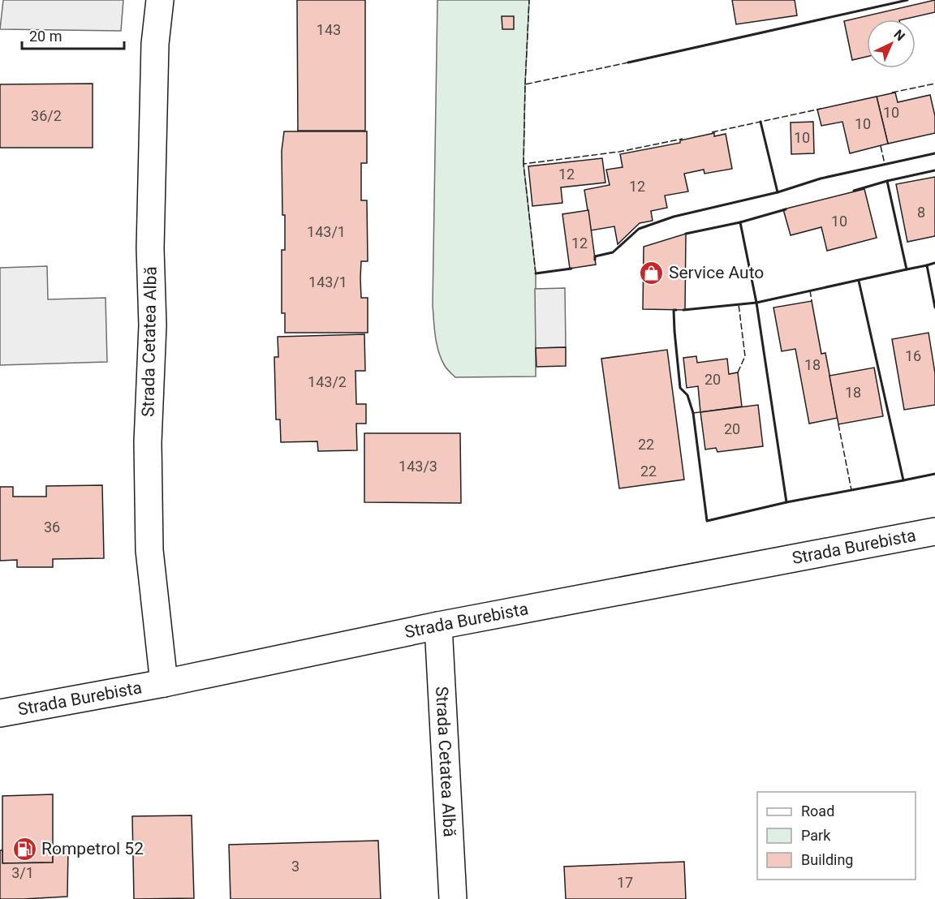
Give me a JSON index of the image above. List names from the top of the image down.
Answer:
{
  "streets": {
    "main road": ["Strada Cetatea Albă", "Strada Burebista"]
  },
  "crossings": [
    ["Strada Cetatea Albă", "Strada Burebista"]
  ],
  "places": {
    "shop": ["Service Auto"],
    "fuel station": ["Rompetrol 52"]
  },
  "house_numbers": [
    "143",
    "10",
    "36/2",
    "10",
    "10",
    "12",
    "12",
    "8",
    "10",
    "143/1",
    "12",
    "143/1",
    "16",
    "18",
    "20",
    "143/2",
    "18",
    "20",
    "22",
    "143/3",
    "22",
    "36",
    "3",
    "3/1",
    "17"
  ],
  "legend": ["Road", "Park", "Building"],
  "scale_bar": "20 m",
  "north": "top right"
}
